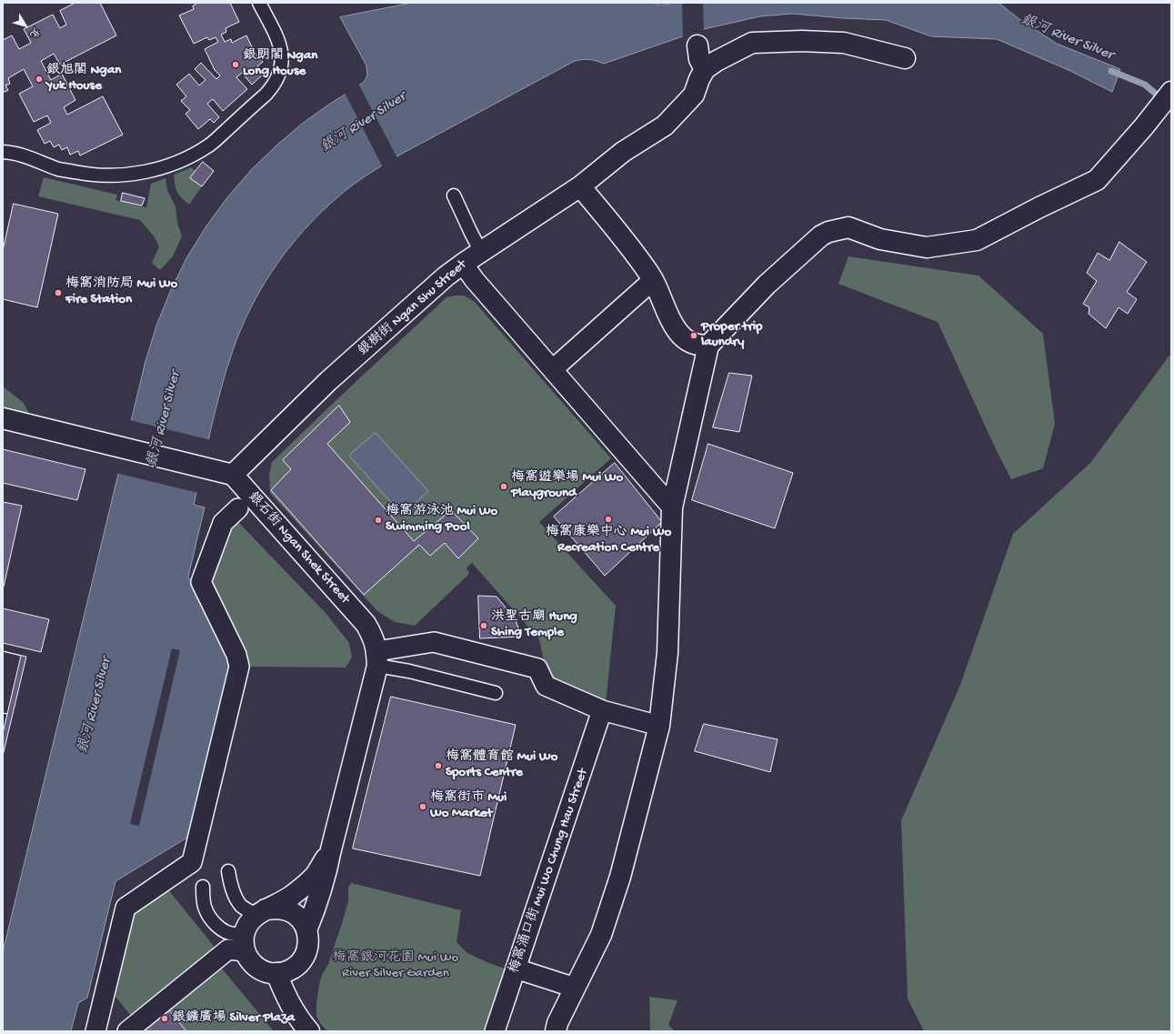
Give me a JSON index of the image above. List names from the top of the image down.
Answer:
{
  "streets": {
    "street": ["銀樹街 Ngan Shu Street", "銀石街 Ngan Shek Street", "梅窩涌口街 Mui Wo Chung Hau Street"]
  },
  "crossings": [
    ["銀樹街 Ngan Shu Street", "銀石街 Ngan Shek Street"]
  ],
  "water": ["銀河 River Silver"],
  "parks": ["梅窩銀河花園 Mui Wo River Silver Garden"],
  "places": [
    "銀朗閣 Ngan Long House",
    "銀旭閣 Ngan Yuk House",
    "梅窩消防局 Mui Wo Fire Station",
    "Proper trip laundry",
    "梅窩遊樂場 Mui Wo Playground",
    "梅窩康樂中心 Mui Wo Recreation Centre",
    "梅窩游泳池 Mui Wo Swimming Pool",
    "洪聖古廟 Hung Shing Temple",
    "梅窩體育館 Mui Wo Sports Centre",
    "梅窩街市 Mui Wo Market",
    "銀鑛廣場 Silver Plaza"
  ],
  "north": "bottom right"
}
